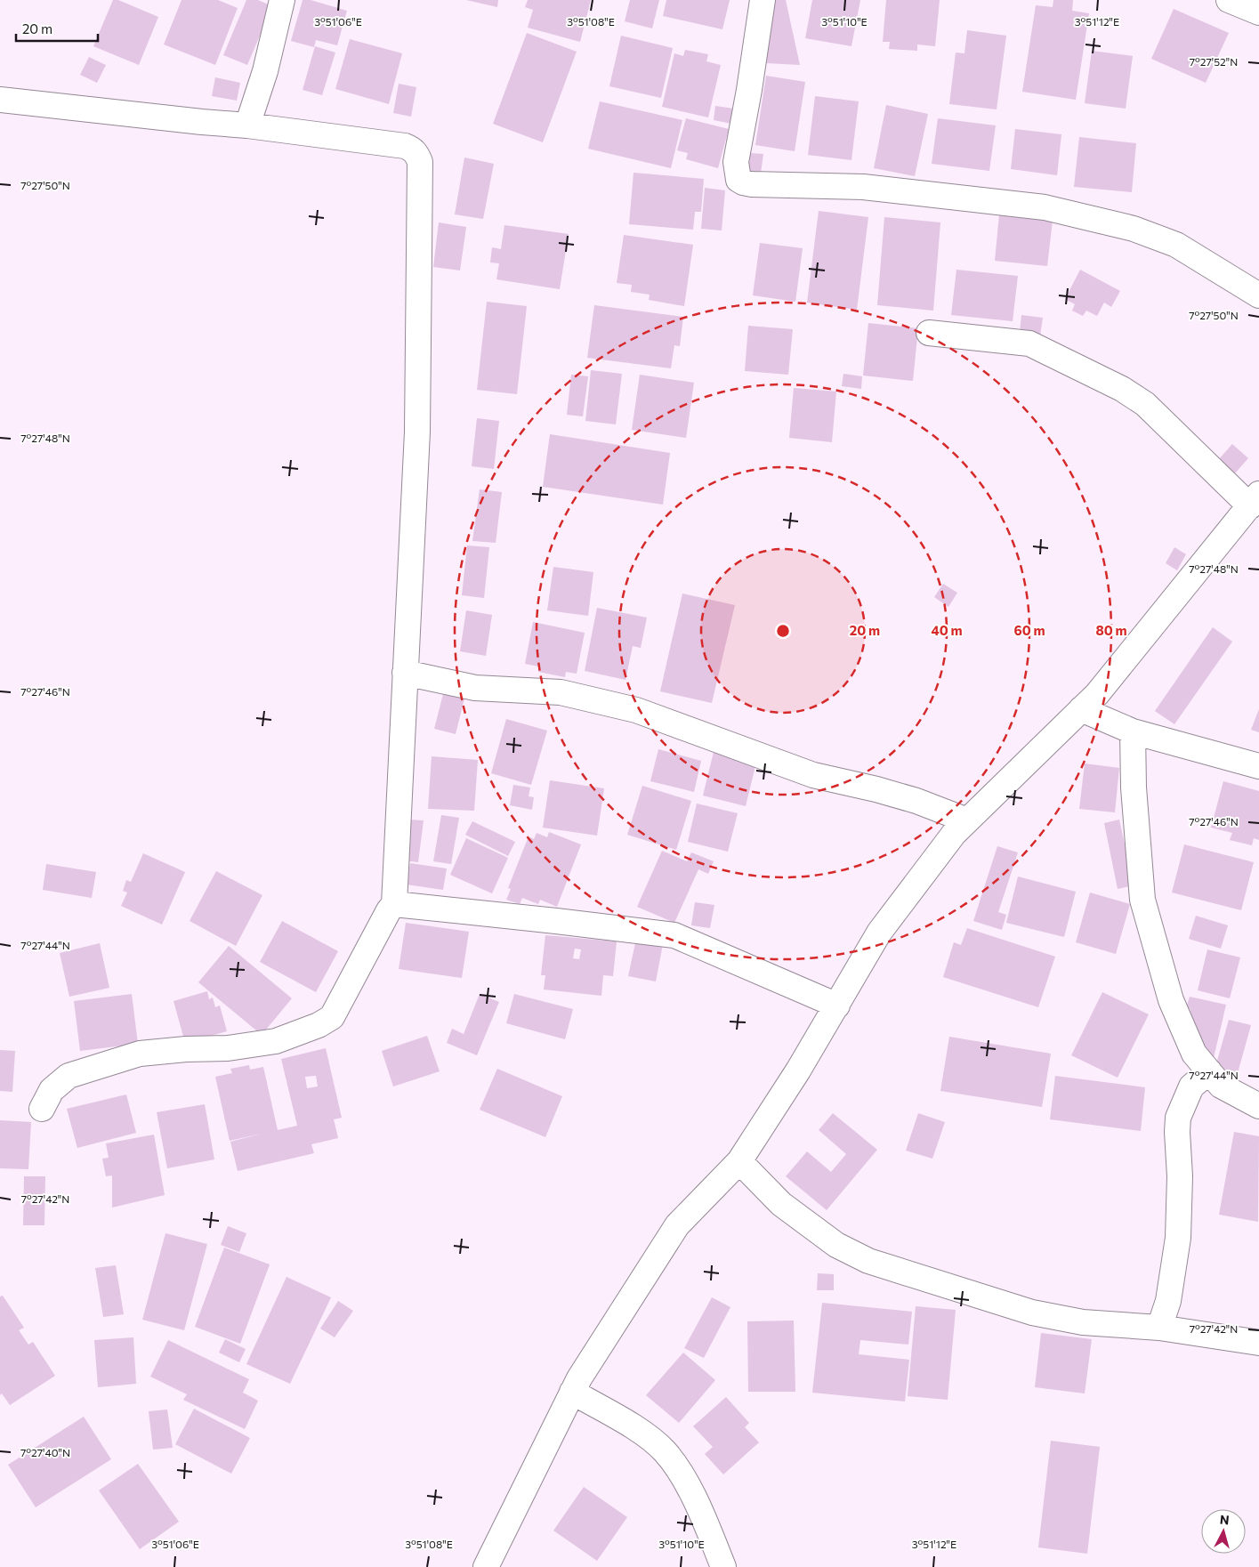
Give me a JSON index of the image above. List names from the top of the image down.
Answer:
{
  "scale_bar": "20 m",
  "north": "top",
  "coordinates": [
    "3°51'06\"E",
    "3°51'08\"E",
    "3°51'10\"E",
    "3°51'12\"E",
    "7°27'52\"N",
    "7°27'50\"N",
    "7°27'48\"N",
    "7°27'46\"N",
    "7°27'44\"N",
    "7°27'42\"N",
    "7°27'40\"N"
  ],
  "rings": [
    "20 m",
    "40 m",
    "60 m",
    "80 m"
  ]
}
